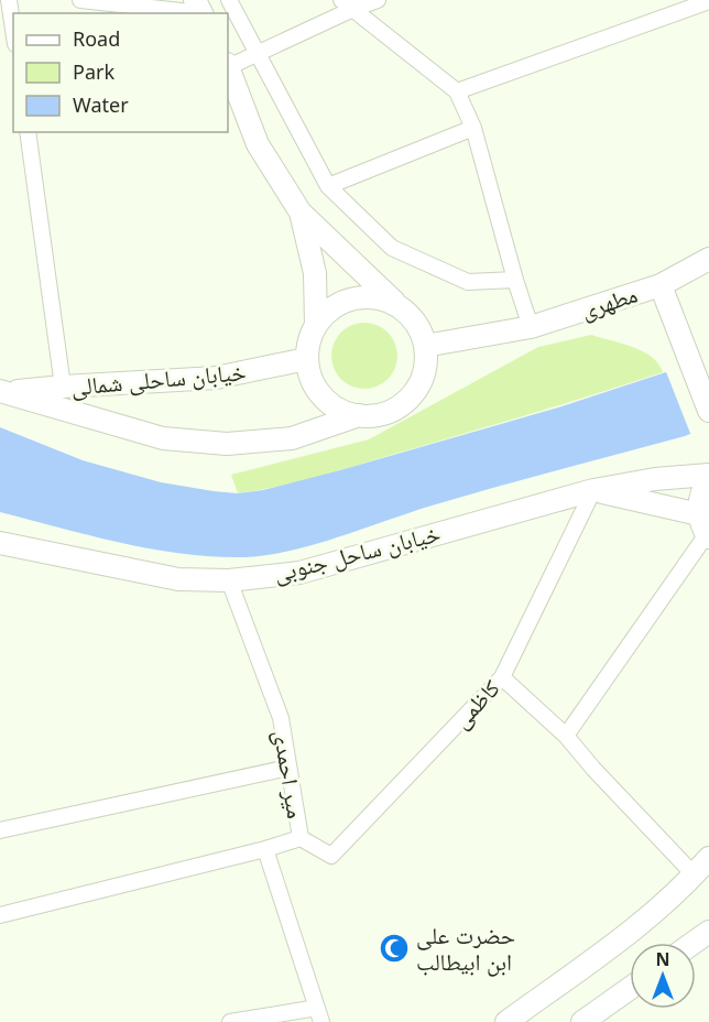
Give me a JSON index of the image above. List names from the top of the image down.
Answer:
{
  "streets": {
    "main road": ["مطهری", "خیابان ساحلی شمالی", "خیابان ساحل جنوبی"],
    "street": ["کاظمی", "میر احمدی"]
  },
  "crossings": [
    ["مطهری", "خیابان ساحلی شمالی"],
    ["خیابان ساحل جنوبی", "کاظمی"],
    ["خیابان ساحل جنوبی", "میر احمدی"],
    ["کاظمی", "میر احمدی"]
  ],
  "places": {
    "mosque": ["حضرت علی ابن ابیطالب"]
  },
  "legend": ["Road", "Park", "Water"],
  "north": "top"
}
